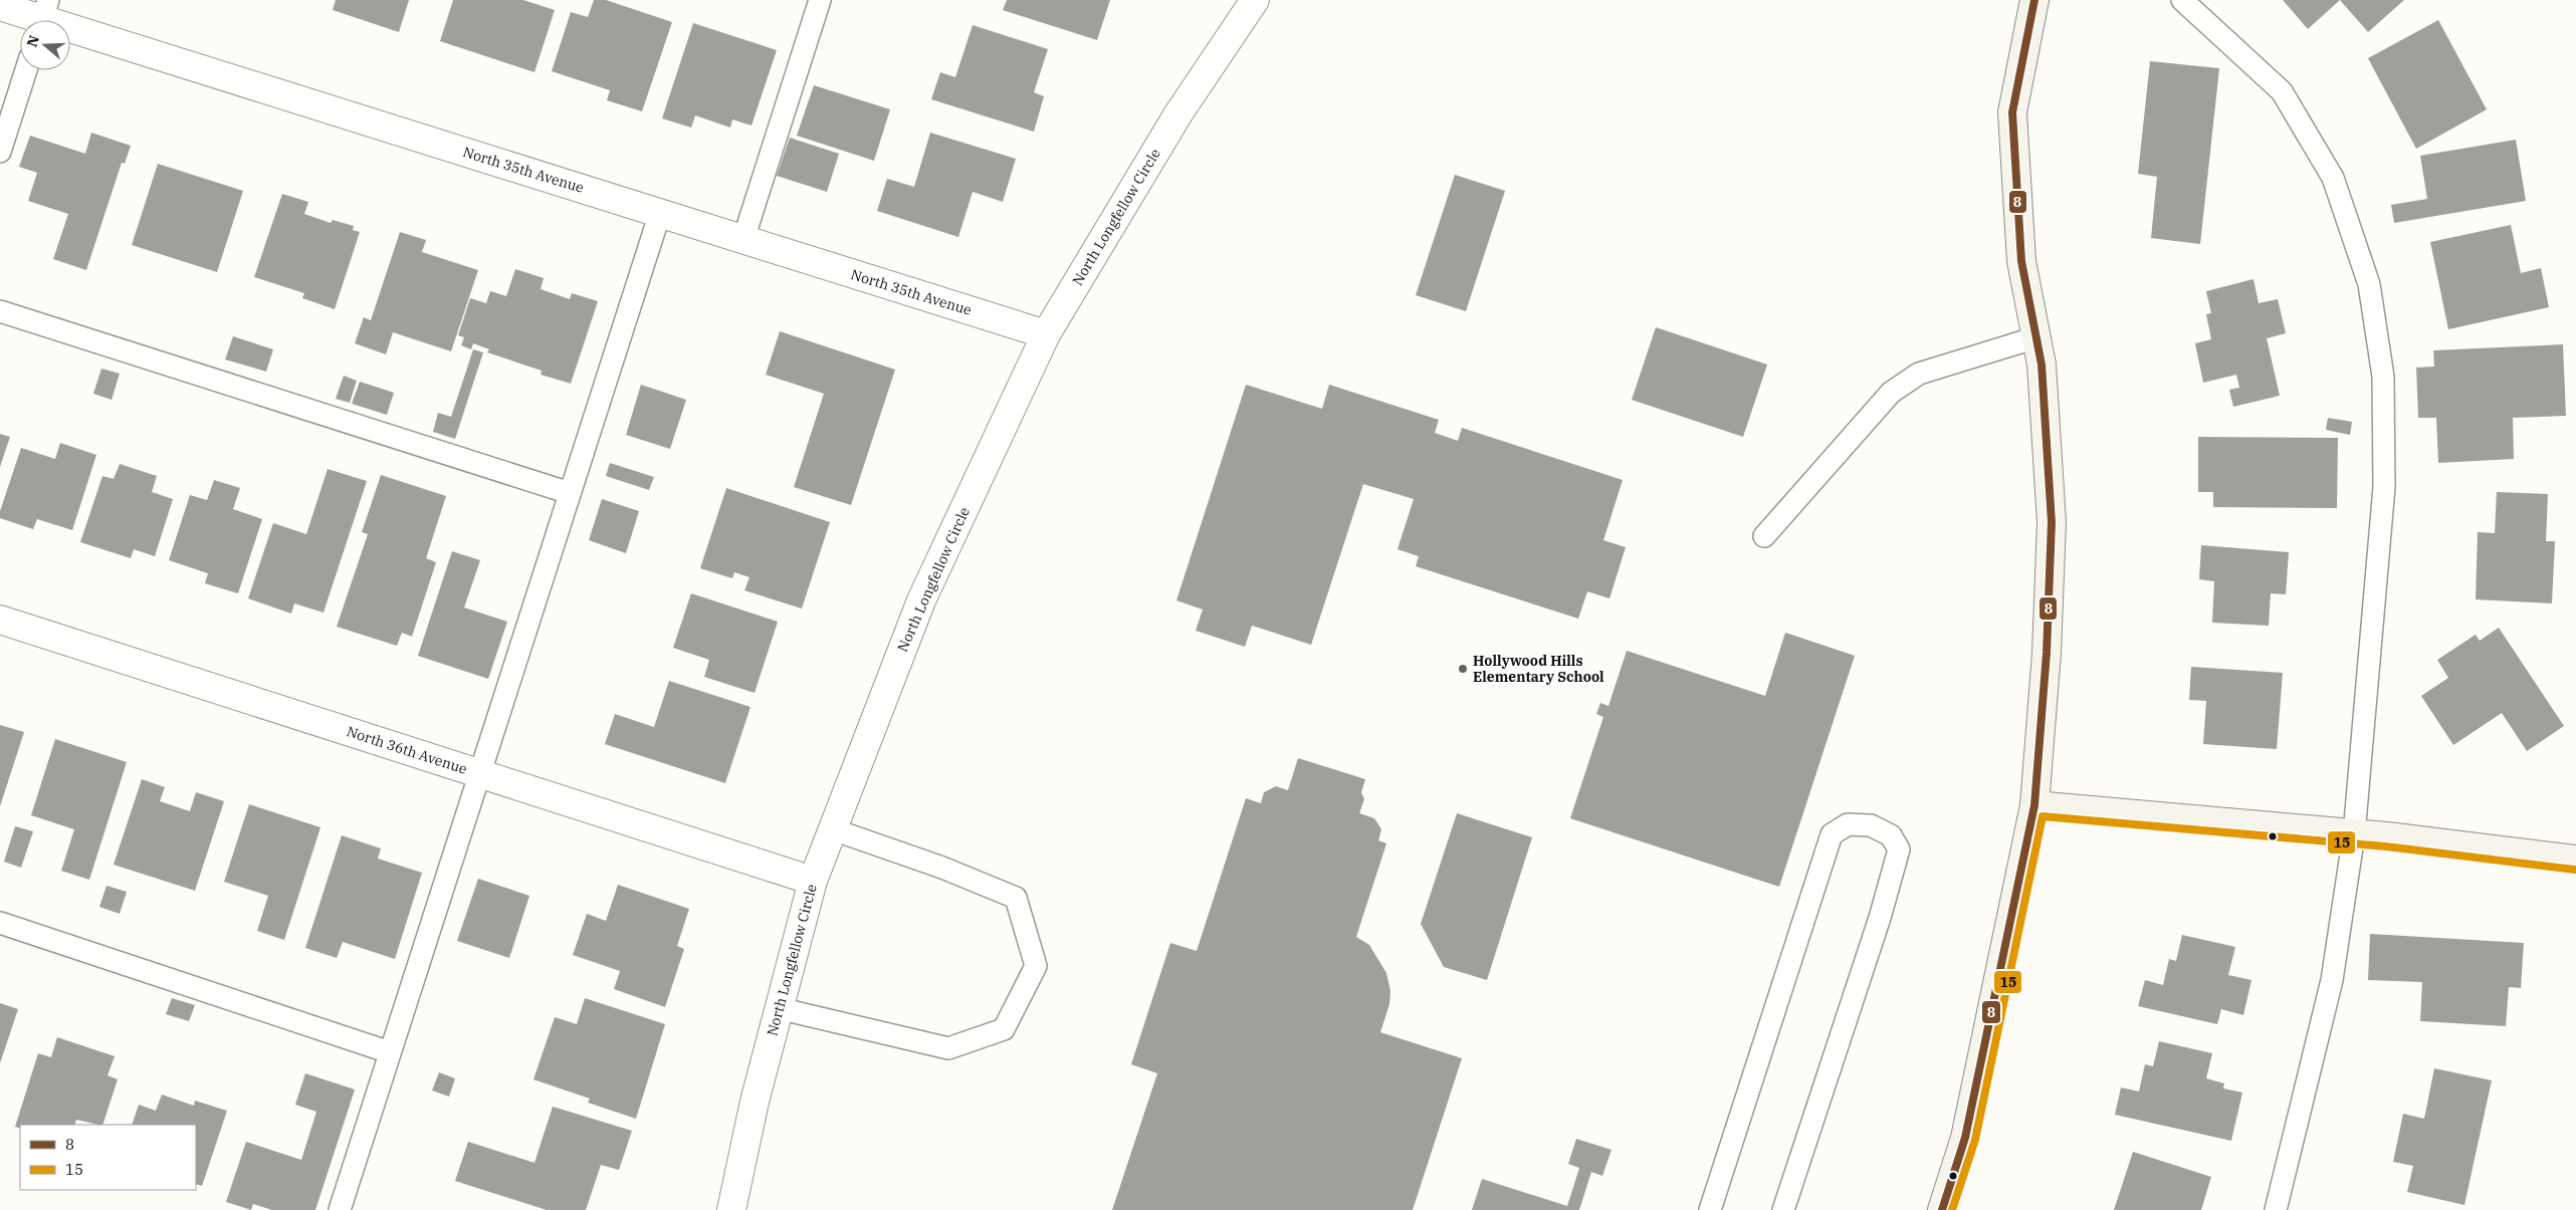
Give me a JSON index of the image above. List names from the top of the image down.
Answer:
{
  "streets": {
    "street": ["North 35th Avenue", "North Longfellow Circle", "North 36th Avenue"]
  },
  "crossings": [
    ["North 35th Avenue", "North Longfellow Circle"],
    ["North Longfellow Circle", "North 36th Avenue"]
  ],
  "places": ["Hollywood Hills Elementary School"],
  "lines": ["transit line 8", "transit line 15"],
  "legend": ["8", "15"],
  "north": "left"
}
